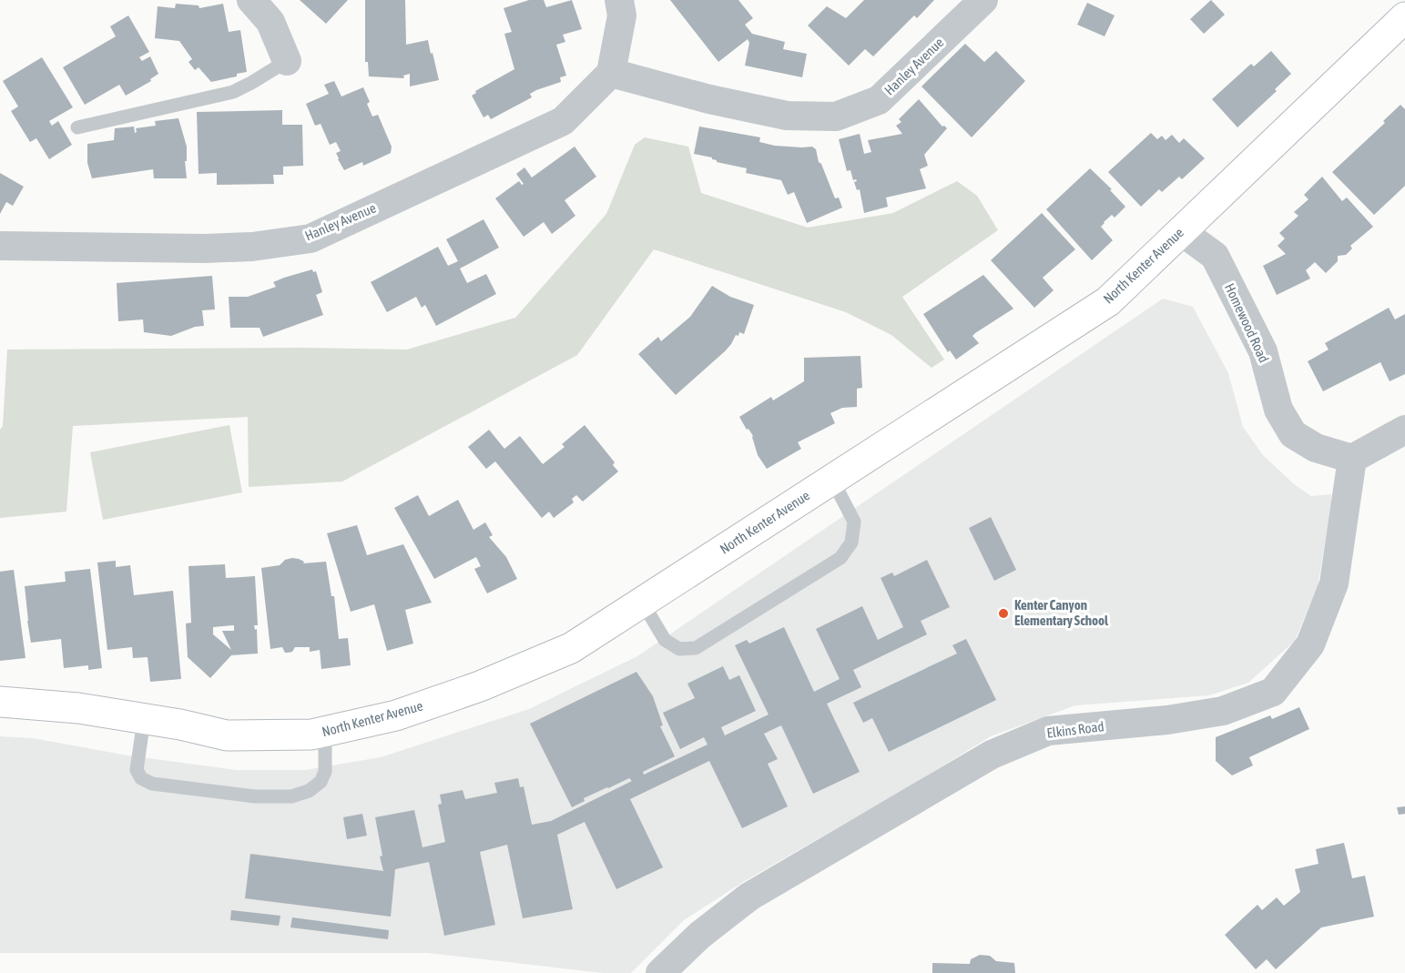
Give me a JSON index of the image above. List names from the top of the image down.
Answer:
{
  "streets": {
    "street": [
      "Hanley Avenue",
      "North Kenter Avenue",
      "Homewood Road",
      "Elkins Road"
    ]
  },
  "crossings": [
    ["North Kenter Avenue", "Homewood Road"],
    ["Homewood Road", "Elkins Road"]
  ],
  "places": ["Kenter Canyon Elementary School"]
}
